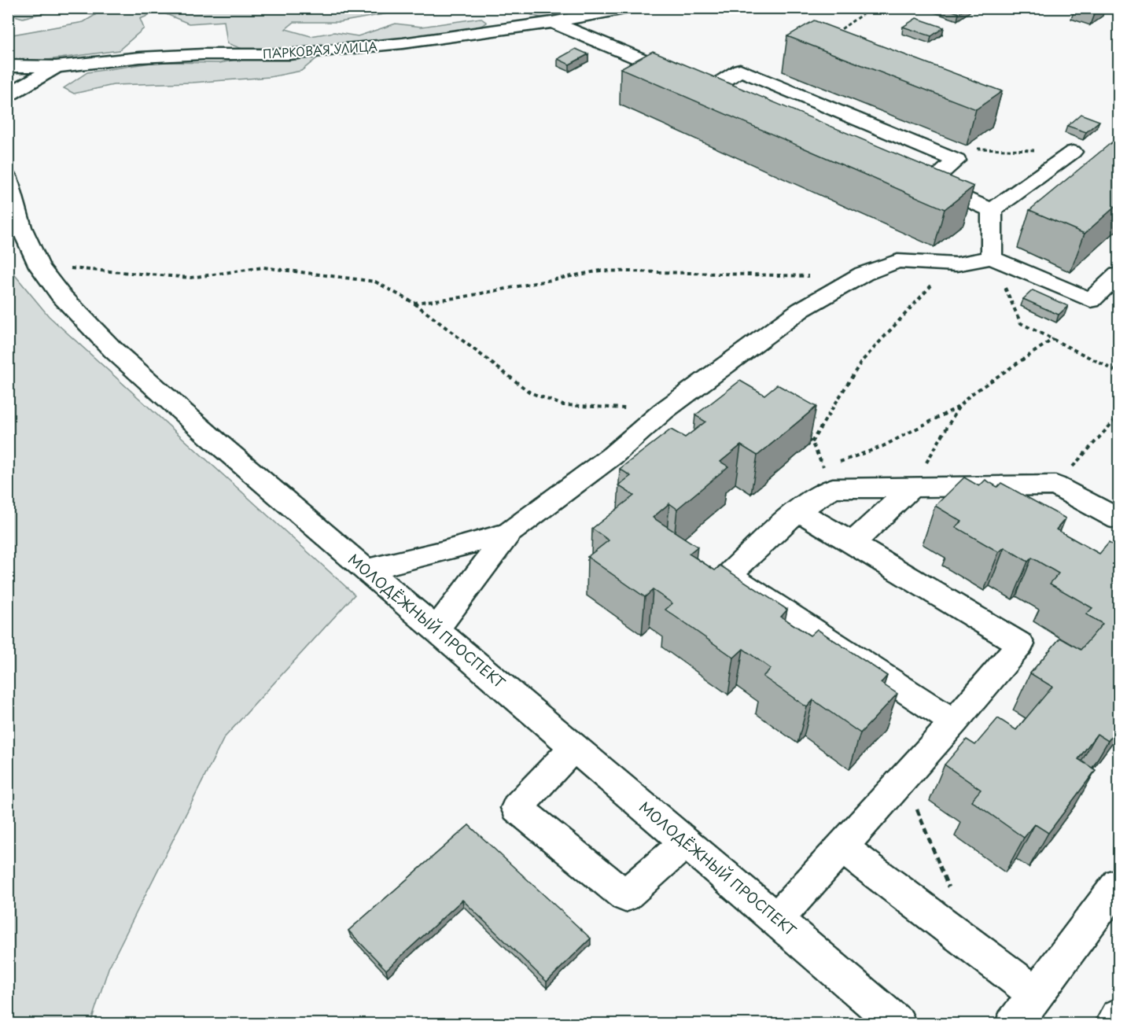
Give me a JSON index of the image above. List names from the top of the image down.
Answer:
{
  "streets": {
    "street": ["ПАРКОВАЯ УЛИЦА", "МОЛОДЁЖНЫЙ ПРОСПЕКТ"]
  }
}
